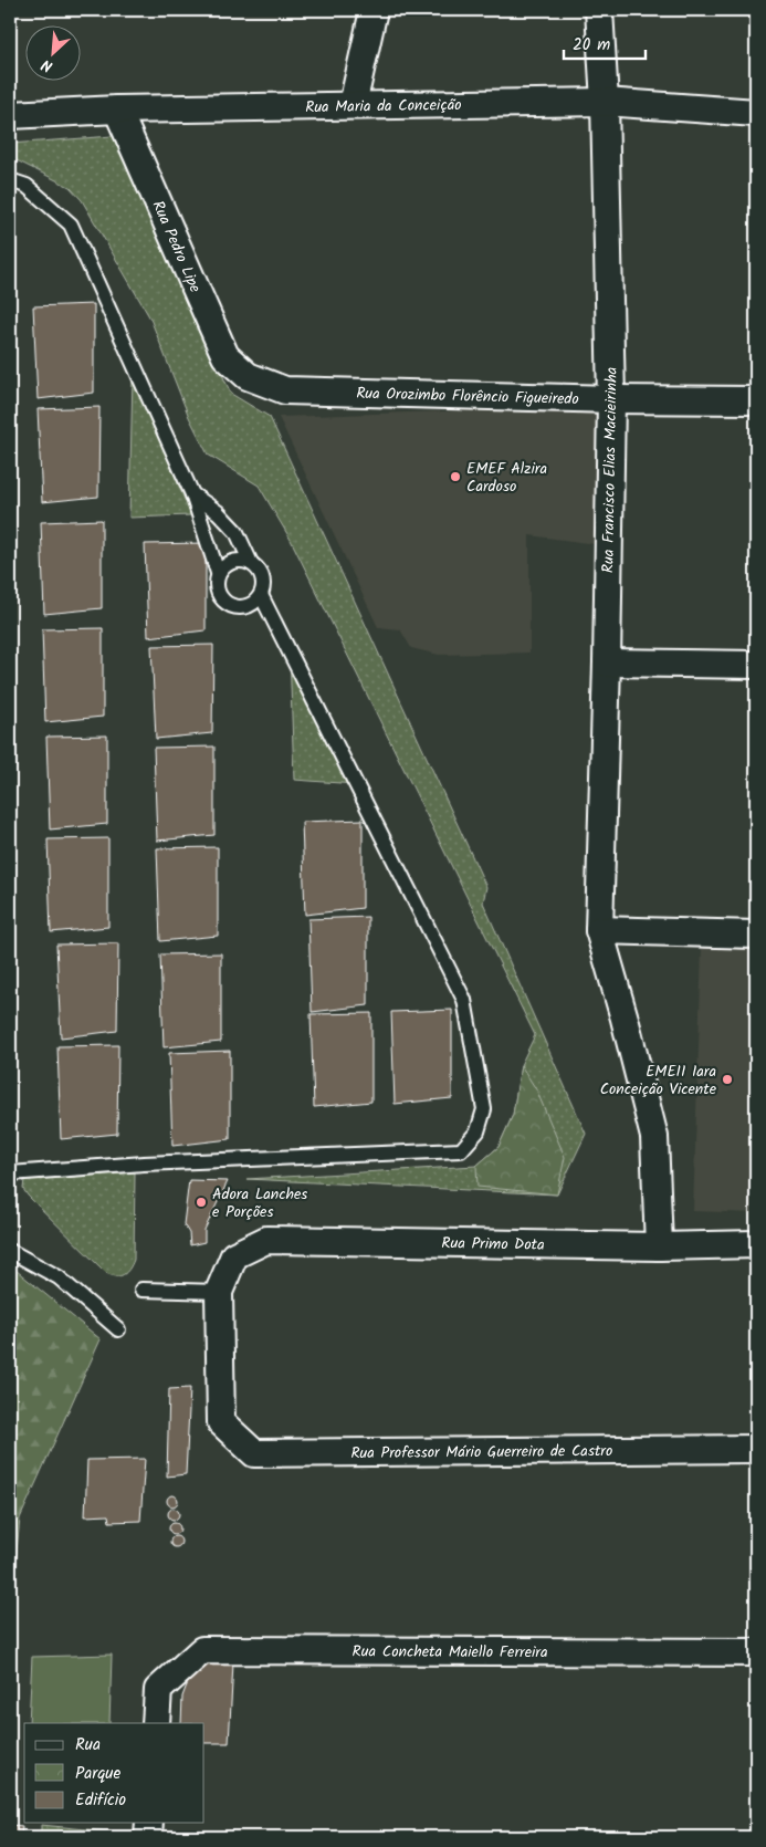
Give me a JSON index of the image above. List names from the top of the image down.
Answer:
{
  "streets": {
    "street": [
      "Rua Maria da Conceição",
      "Rua Pedro Lipe",
      "Rua Orozimbo Florêncio Figueiredo",
      "Rua Francisco Elias Macieirinha",
      "Rua Primo Dota",
      "Rua Professor Mário Guerreiro de Castro",
      "Rua Concheta Maiello Ferreira"
    ]
  },
  "crossings": [
    ["Rua Maria da Conceição", "Rua Pedro Lipe"],
    ["Rua Maria da Conceição", "Rua Francisco Elias Macieirinha"],
    ["Rua Pedro Lipe", "Rua Orozimbo Florêncio Figueiredo"],
    ["Rua Orozimbo Florêncio Figueiredo", "Rua Francisco Elias Macieirinha"],
    ["Rua Francisco Elias Macieirinha", "Rua Primo Dota"],
    ["Rua Primo Dota", "Rua Professor Mário Guerreiro de Castro"]
  ],
  "places": ["EMEF Alzira Cardoso", "EMEII Iara Conceição Vicente", "Adora Lanches e Porções"],
  "legend": ["Rua", "Parque", "Edifício"],
  "scale_bar": "20 m",
  "north": "bottom left"
}
